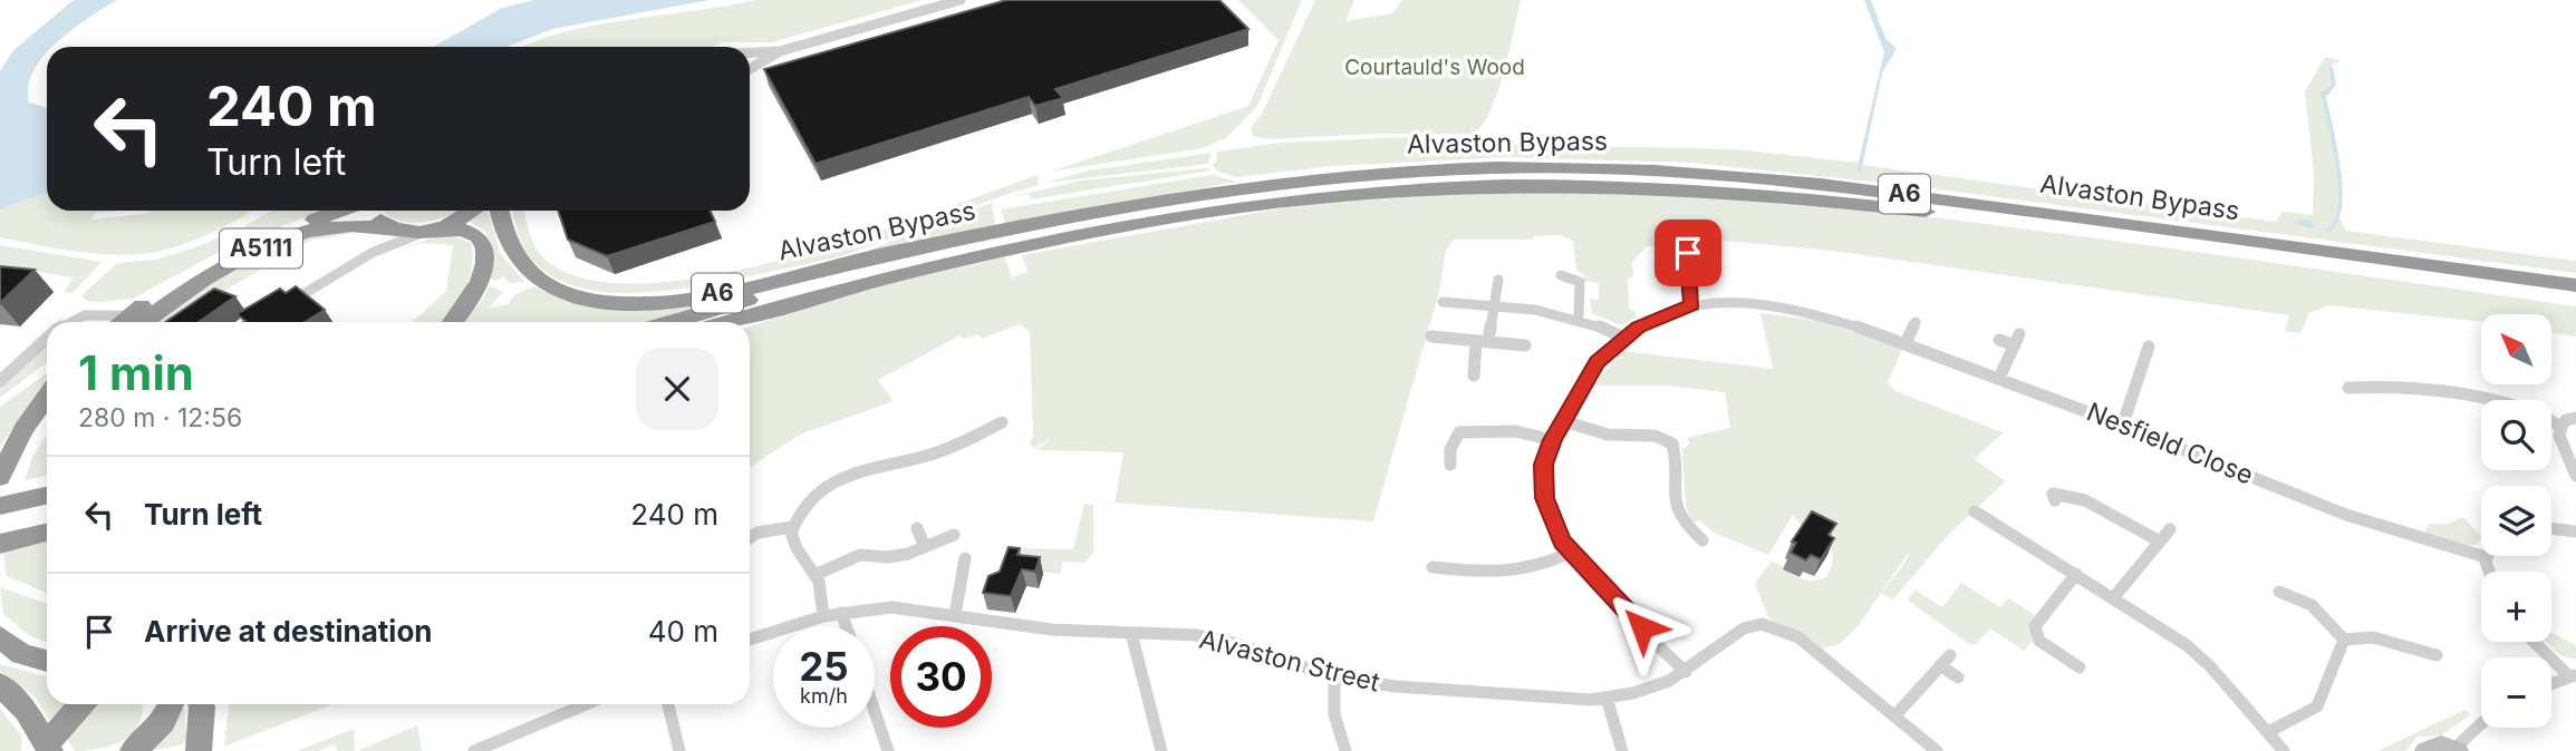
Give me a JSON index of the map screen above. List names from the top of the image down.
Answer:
{
  "streets": {
    "highway": ["Alvaston Bypass", "A6", "A5111"],
    "street": ["Nesfield Close", "Alvaston Street"]
  },
  "crossings": [
    ["Alvaston Bypass", "A6"],
    ["Nesfield Close", "Alvaston Street"]
  ],
  "parks": ["Courtauld's Wood"],
  "north": "top left",
  "page": {
    "turn": ["240 m", "Turn left"],
    "map_buttons": ["+", "−"],
    "heading": ["1 min", "280 m · 12:56"],
    "list": [
      {
        "name": "Turn left",
        "value": "240 m"
      },
      {
        "name": "Arrive at destination",
        "value": "40 m"
      }
    ],
    "speed": "25 km/h",
    "limit": "30"
  }
}
